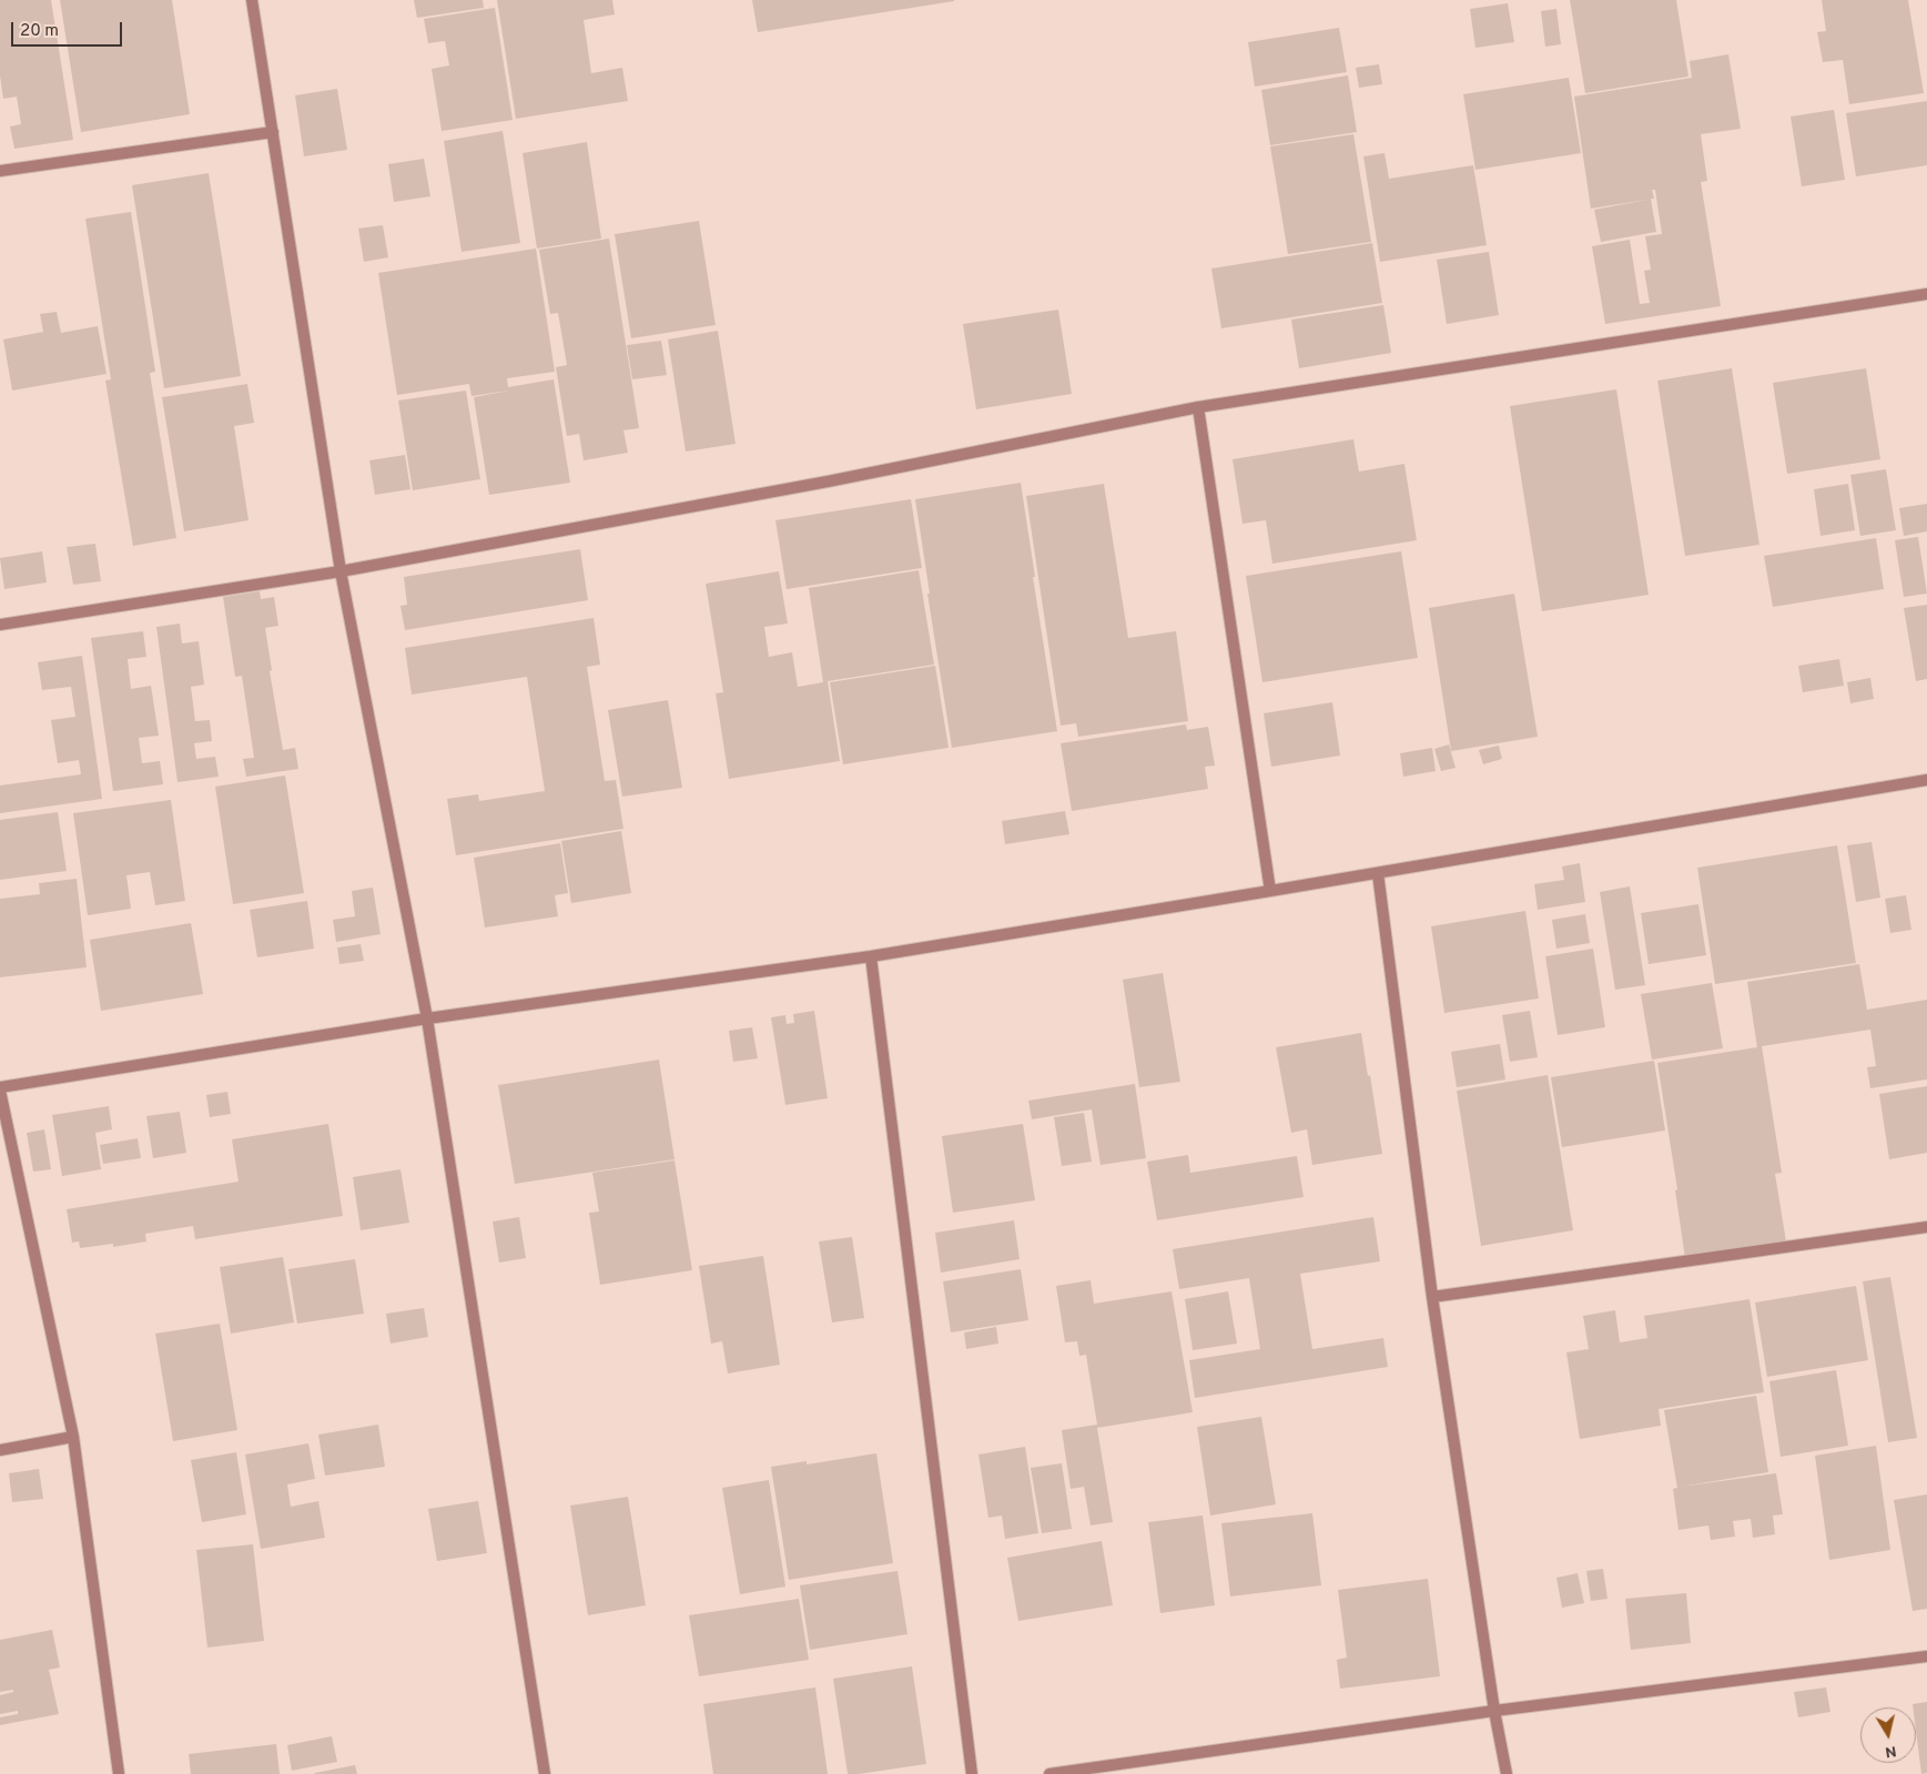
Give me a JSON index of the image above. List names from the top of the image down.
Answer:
{
  "scale_bar": "20 m",
  "north": "bottom"
}
